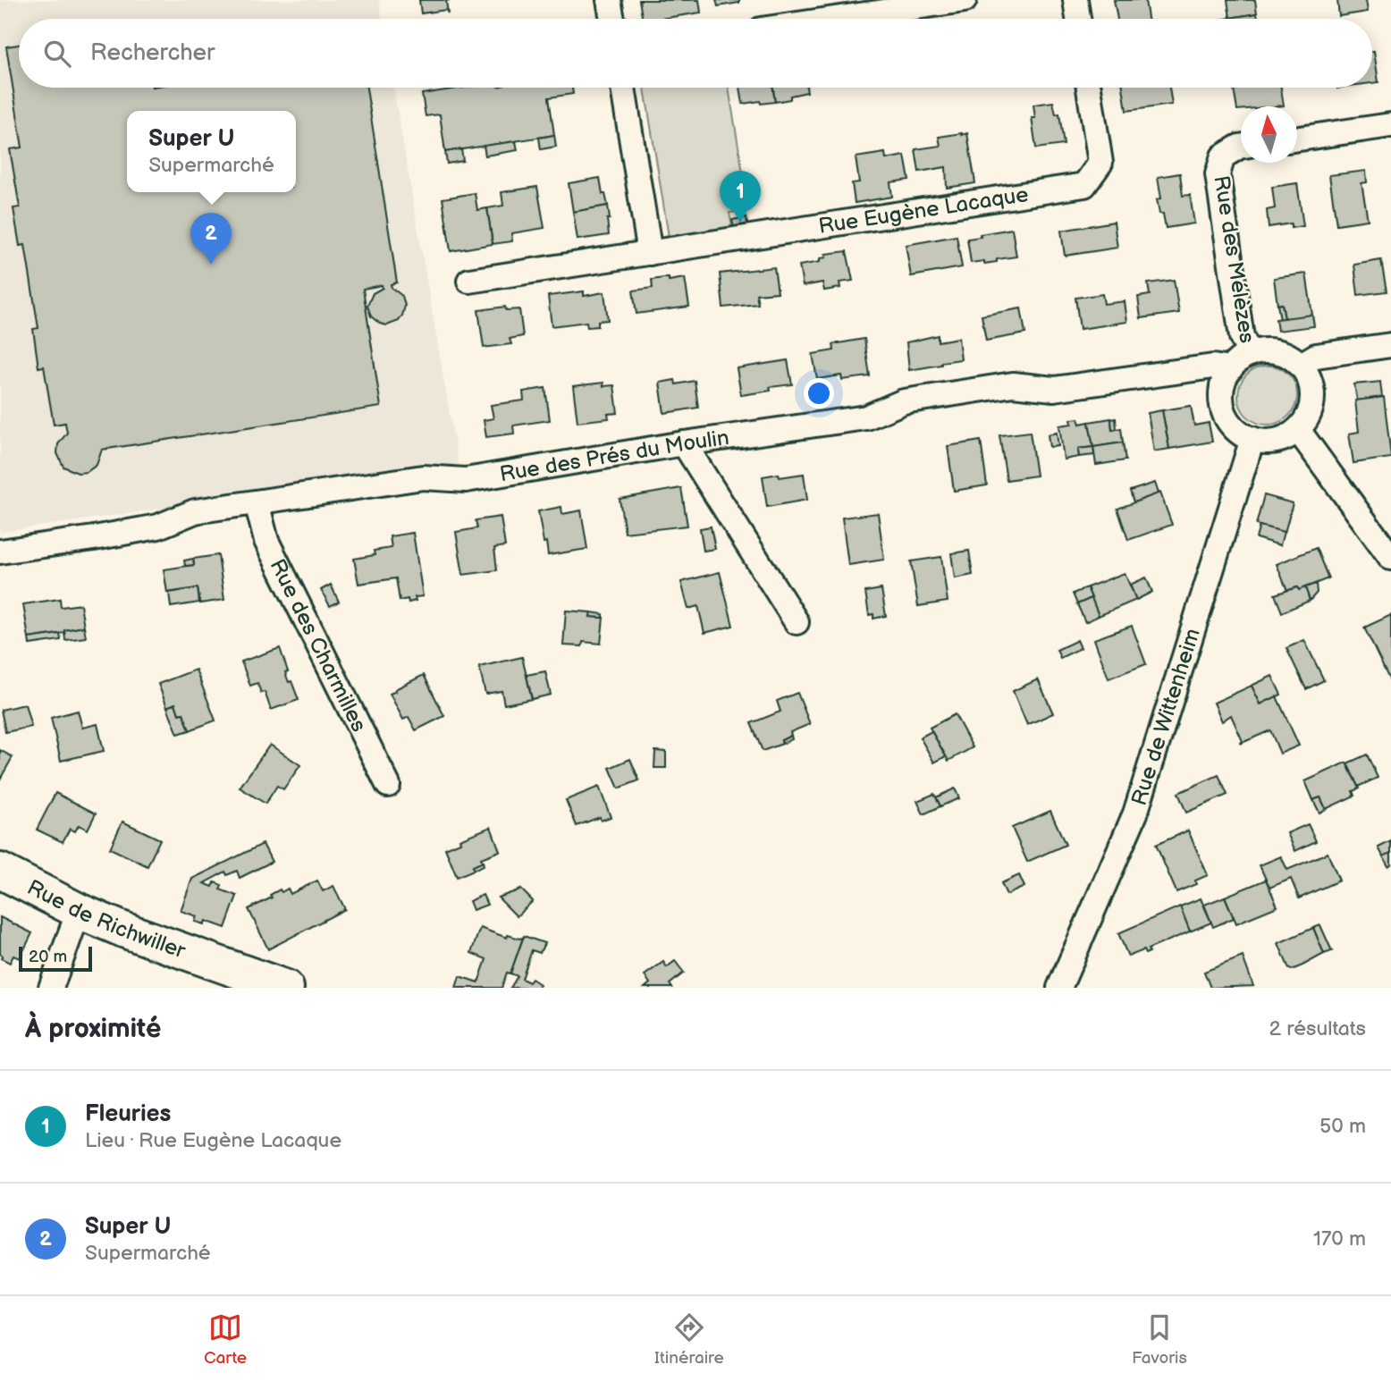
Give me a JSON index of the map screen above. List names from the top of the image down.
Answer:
{
  "streets": {
    "main road": ["Rue de Richwiller"],
    "street": [
      "Rue Eugène Lacaque",
      "Rue des Mélèzes",
      "Rue des Prés du Moulin",
      "Rue des Charmilles",
      "Rue de Wittenheim"
    ]
  },
  "crossings": [
    ["Rue des Mélèzes", "Rue des Prés du Moulin"],
    ["Rue des Mélèzes", "Rue de Wittenheim"],
    ["Rue des Prés du Moulin", "Rue des Charmilles"],
    ["Rue des Prés du Moulin", "Rue de Wittenheim"]
  ],
  "scale_bar": "20 m",
  "north": "top",
  "page": {
    "search": "Rechercher",
    "popup": ["Super U", "Supermarché"],
    "pins": ["1", "2"],
    "scale": "20 m",
    "heading": ["À proximité", "2 résultats"],
    "list": [
      {
        "mark": "1",
        "name": "Fleuries",
        "note": "Lieu · Rue Eugène Lacaque",
        "value": "50 m"
      },
      {
        "mark": "2",
        "name": "Super U",
        "note": "Supermarché",
        "value": "170 m"
      }
    ],
    "nav": ["Carte", "Itinéraire", "Favoris"]
  }
}
